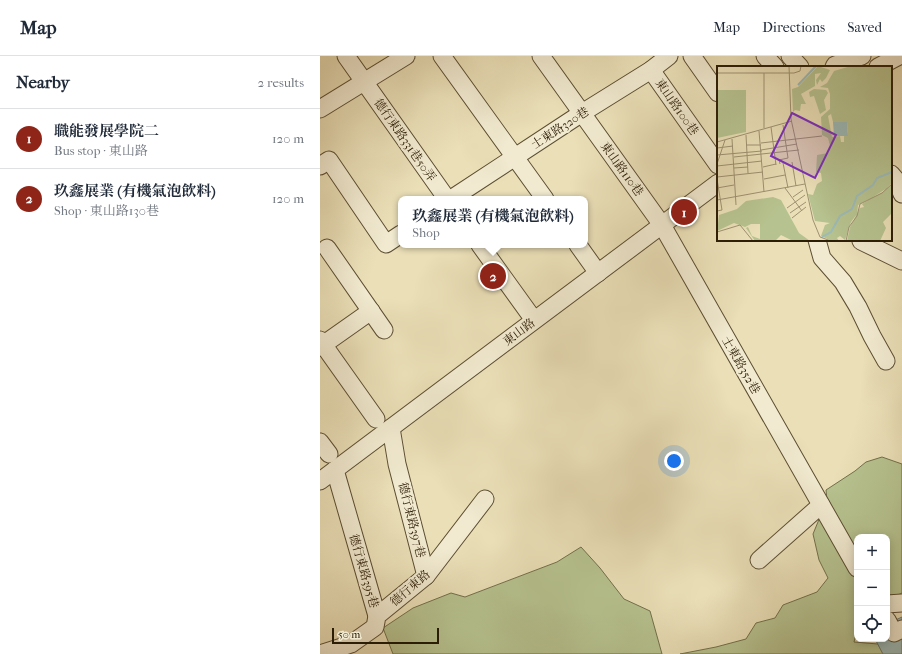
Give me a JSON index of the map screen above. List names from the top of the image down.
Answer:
{
  "streets": {
    "street": [
      "東山路100巷",
      "士東路320巷",
      "德行東路331巷50弄",
      "東山路110巷",
      "東山路",
      "士東路352巷",
      "德行東路397巷",
      "德行東路395巷",
      "德行東路"
    ]
  },
  "crossings": [
    ["東山路100巷", "士東路320巷"],
    ["士東路320巷", "東山路110巷"],
    ["東山路110巷", "東山路"],
    ["東山路110巷", "士東路352巷"],
    ["東山路", "士東路352巷"],
    ["東山路", "德行東路397巷"],
    ["東山路", "德行東路395巷"],
    ["德行東路397巷", "德行東路"],
    ["德行東路395巷", "德行東路"]
  ],
  "scale_bar": "50 m",
  "page": {
    "header": "Map",
    "nav": ["Map", "Directions", "Saved"],
    "heading": ["Nearby", "2 results"],
    "list": [
      {
        "mark": "1",
        "name": "職能發展學院二",
        "note": "Bus stop · 東山路",
        "value": "120 m"
      },
      {
        "mark": "2",
        "name": "玖鑫展業 (有機氣泡飲料)",
        "note": "Shop · 東山路130巷",
        "value": "120 m"
      }
    ],
    "popup": ["玖鑫展業 (有機氣泡飲料)", "Shop"],
    "pins": ["1", "2"],
    "map_buttons": ["+", "−"],
    "scale": "50 m"
  }
}
